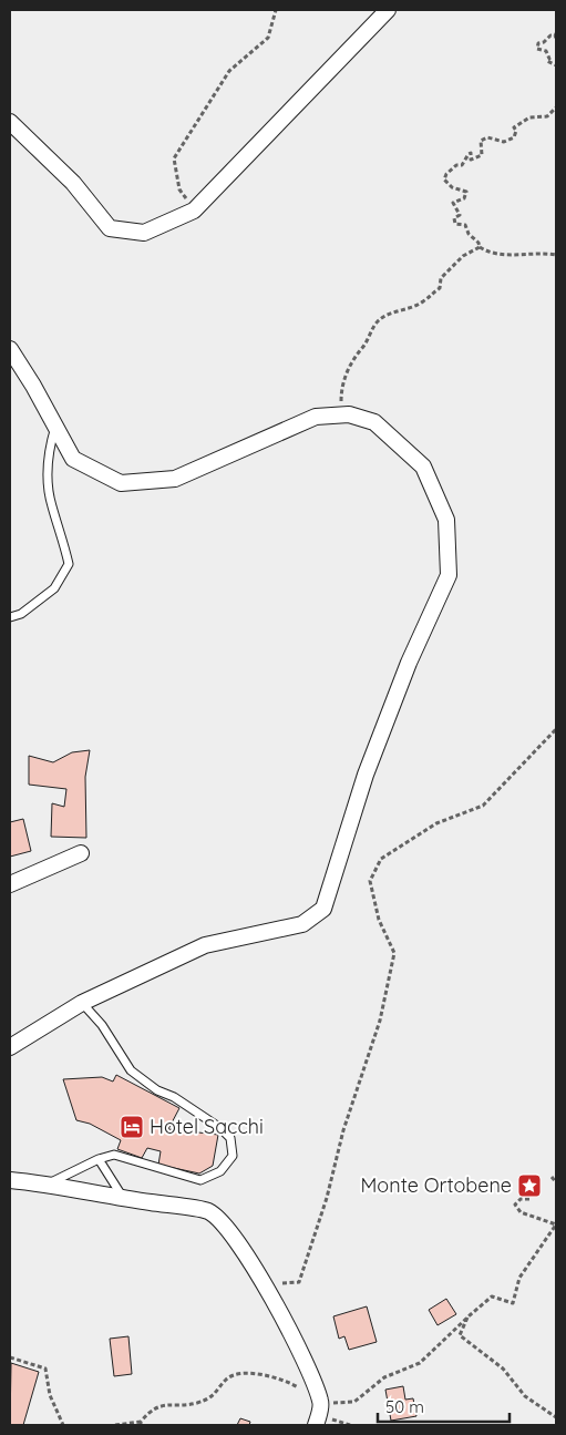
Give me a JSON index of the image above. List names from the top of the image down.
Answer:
{
  "places": {
    "hotel": ["Hotel Sacchi"],
    "place": ["Monte Ortobene"]
  },
  "scale_bar": "50 m"
}
